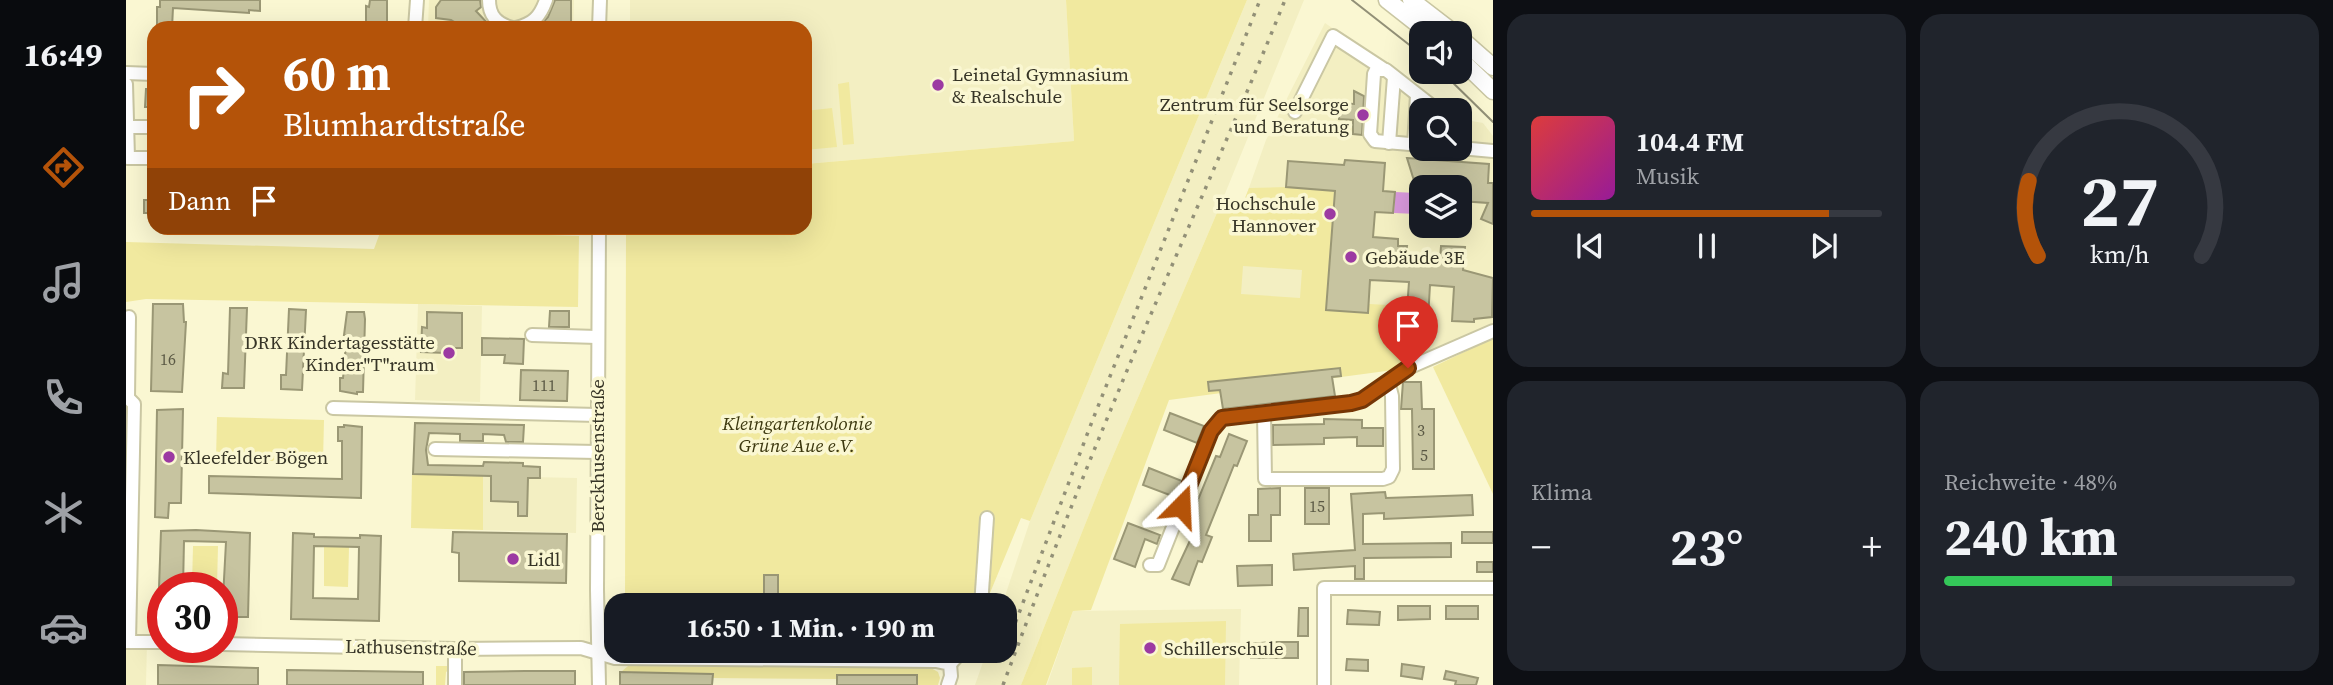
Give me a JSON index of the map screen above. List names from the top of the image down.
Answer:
{
  "streets": {
    "street": ["Berckhusenstraße", "Lathusenstraße"]
  },
  "crossings": [
    ["Berckhusenstraße", "Lathusenstraße"]
  ],
  "parks": ["Kleingartenkolonie Grüne Aue e.V."],
  "places": [
    "Leinetal Gymnasium & Realschule",
    "Zentrum für Seelsorge und Beratung",
    "Hochschule Hannover",
    "Gebäude 3E",
    "DRK Kindertagesstätte Kinder\"T\"raum",
    "Kleefelder Bögen",
    "Lidl",
    "Schillerschule"
  ],
  "house_numbers": [
    "16",
    "111",
    "3",
    "5",
    "15"
  ],
  "page": {
    "tabs": "16:49",
    "turn": ["60 m", "Blumhardtstraße"],
    "song": ["104.4 FM", "Musik"],
    "then": "Dann",
    "tile": [
      "Klima",
      ["Reichweite · 48%", "240 km"]
    ],
    "heat": ["−", "23°", "+"],
    "limit": "30",
    "trip": "16:50 · 1 Min. · 190 m",
    "gauge": ["27", "km/h"]
  }
}
